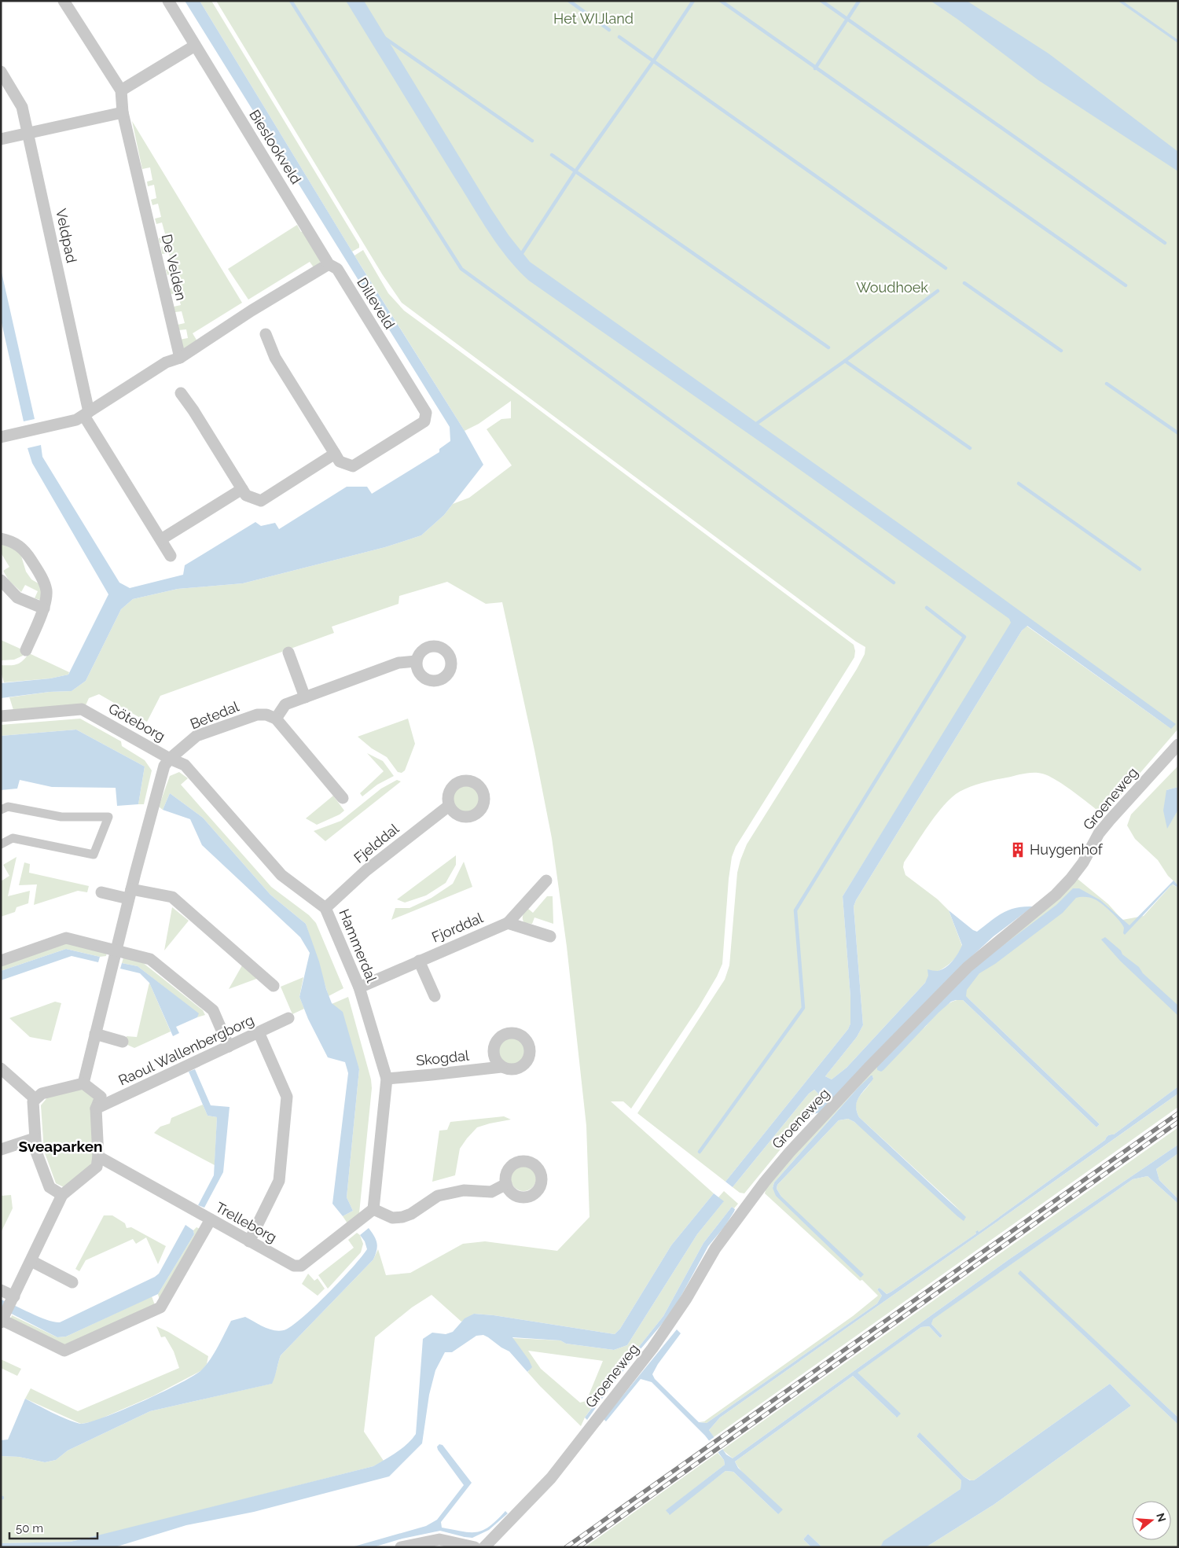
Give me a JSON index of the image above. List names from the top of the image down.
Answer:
{
  "streets": {
    "street": [
      "Bieslookveld",
      "Veldpad",
      "De Velden",
      "Dilleveld",
      "Betedal",
      "Göteborg",
      "Groeneweg",
      "Fjelddal",
      "Fjorddal",
      "Hammerdal",
      "Raoul Wallenbergborg",
      "Skogdal",
      "Trelleborg"
    ]
  },
  "crossings": [
    ["Bieslookveld", "Dilleveld"],
    ["Betedal", "Göteborg"],
    ["Betedal", "Hammerdal"],
    ["Göteborg", "Hammerdal"],
    ["Fjelddal", "Hammerdal"],
    ["Fjorddal", "Hammerdal"],
    ["Hammerdal", "Skogdal"],
    ["Hammerdal", "Trelleborg"]
  ],
  "districts": ["Sveaparken"],
  "parks": ["Het WIJland", "Woudhoek"],
  "places": {
    "building": ["Huygenhof"]
  },
  "scale_bar": "50 m",
  "north": "right"
}
